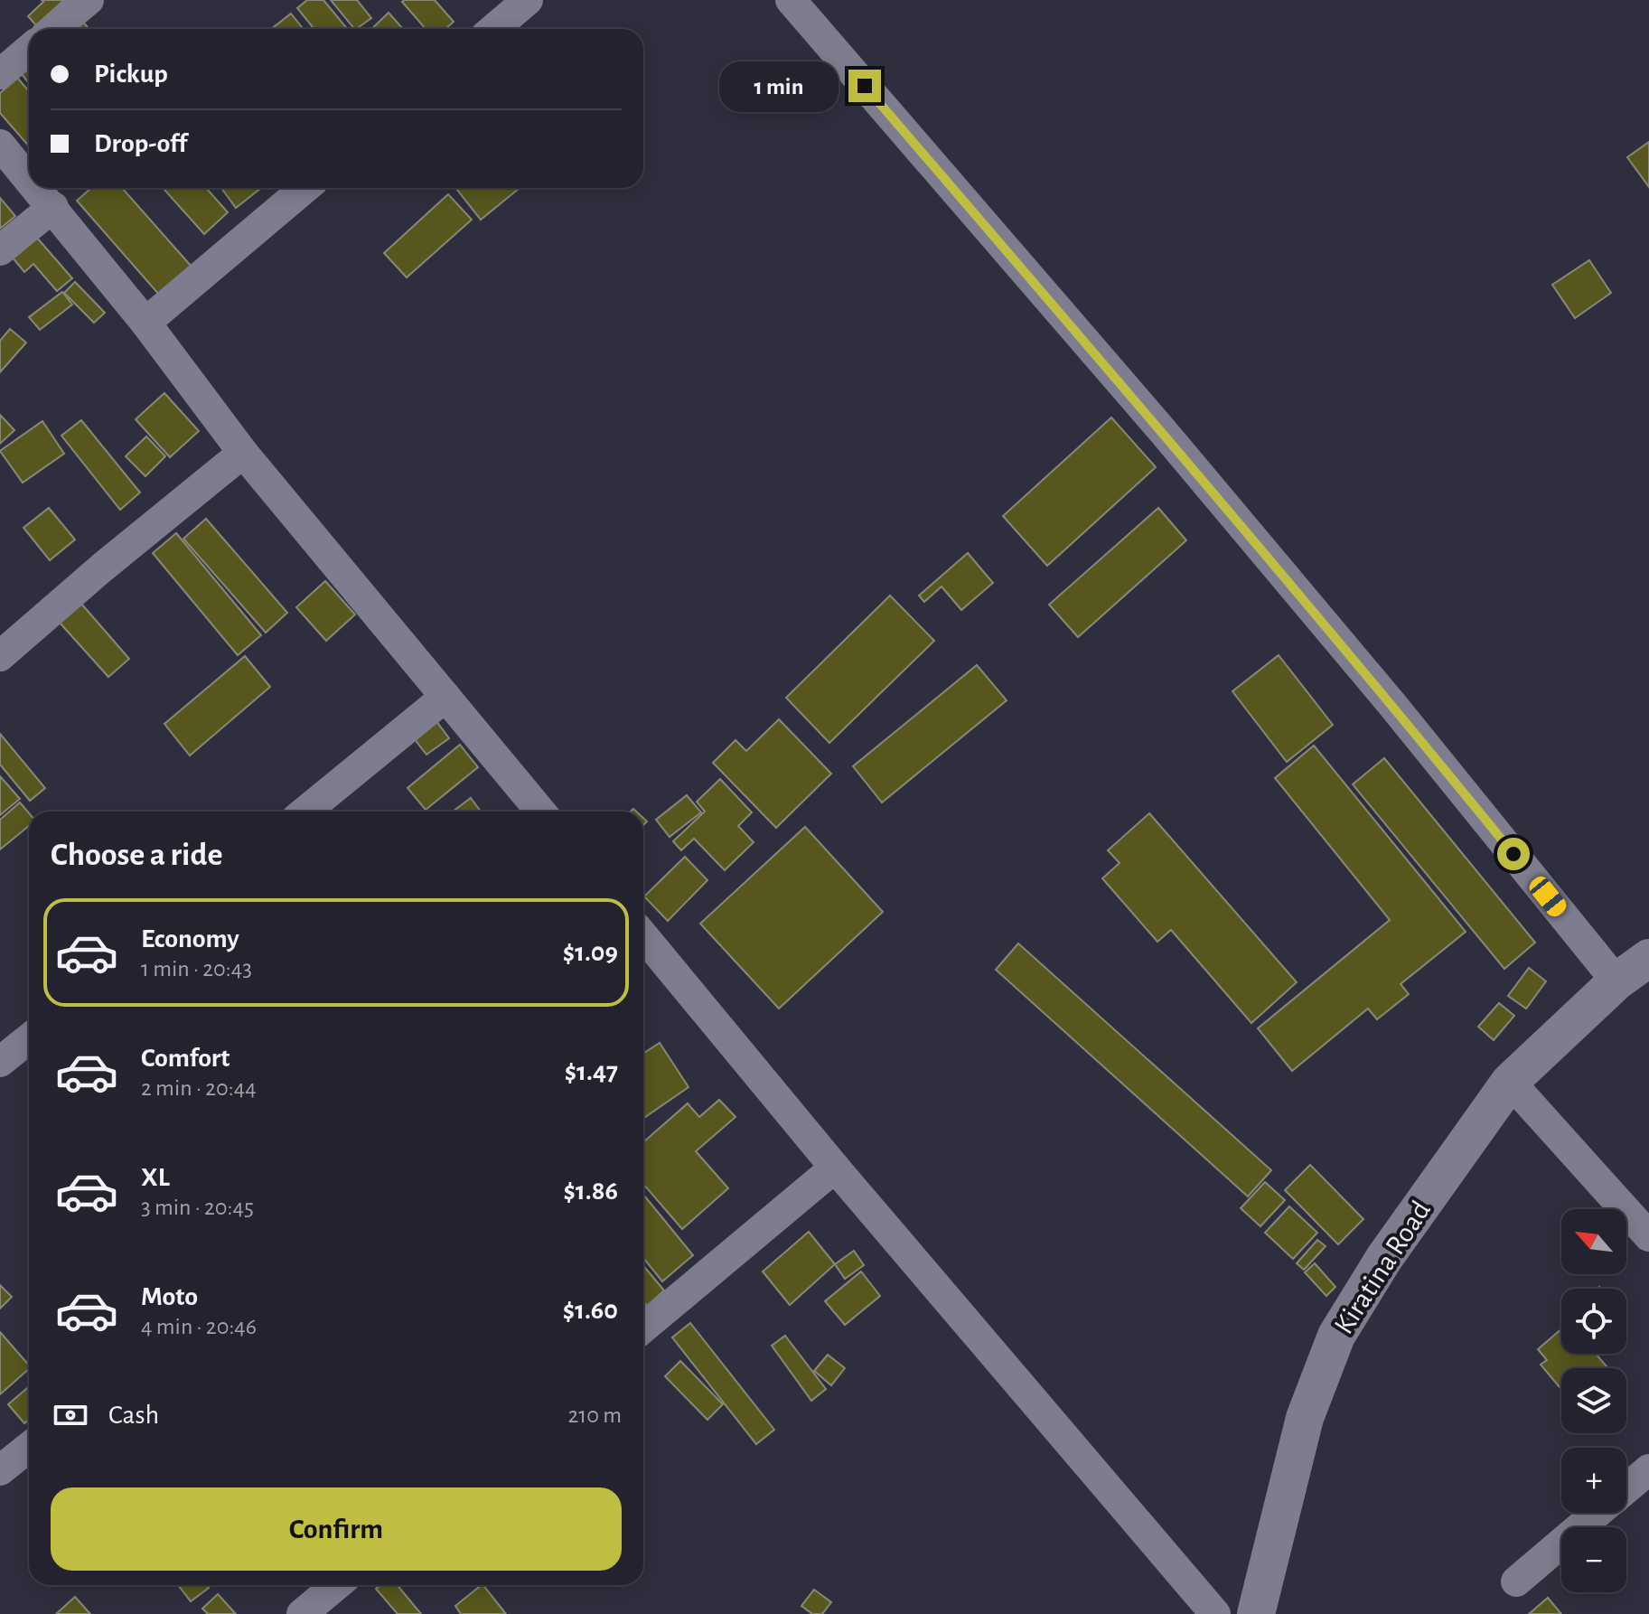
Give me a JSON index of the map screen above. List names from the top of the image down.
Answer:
{
  "streets": {
    "street": ["Kiratina Road"]
  },
  "north": "top left",
  "page": {
    "banner": ["Pickup", "Drop-off"],
    "bubble": "1 min",
    "heading": "Choose a ride",
    "list": [
      {
        "name": "Economy",
        "note": "1 min · 20:43",
        "value": "$1.09"
      },
      {
        "name": "Comfort",
        "note": "2 min · 20:44",
        "value": "$1.47"
      },
      {
        "name": "XL",
        "note": "3 min · 20:45",
        "value": "$1.86"
      },
      {
        "name": "Moto",
        "note": "4 min · 20:46",
        "value": "$1.60"
      }
    ],
    "map_buttons": ["+", "−"],
    "pay": ["Cash", "210 m"],
    "buttons": "Confirm"
  }
}
